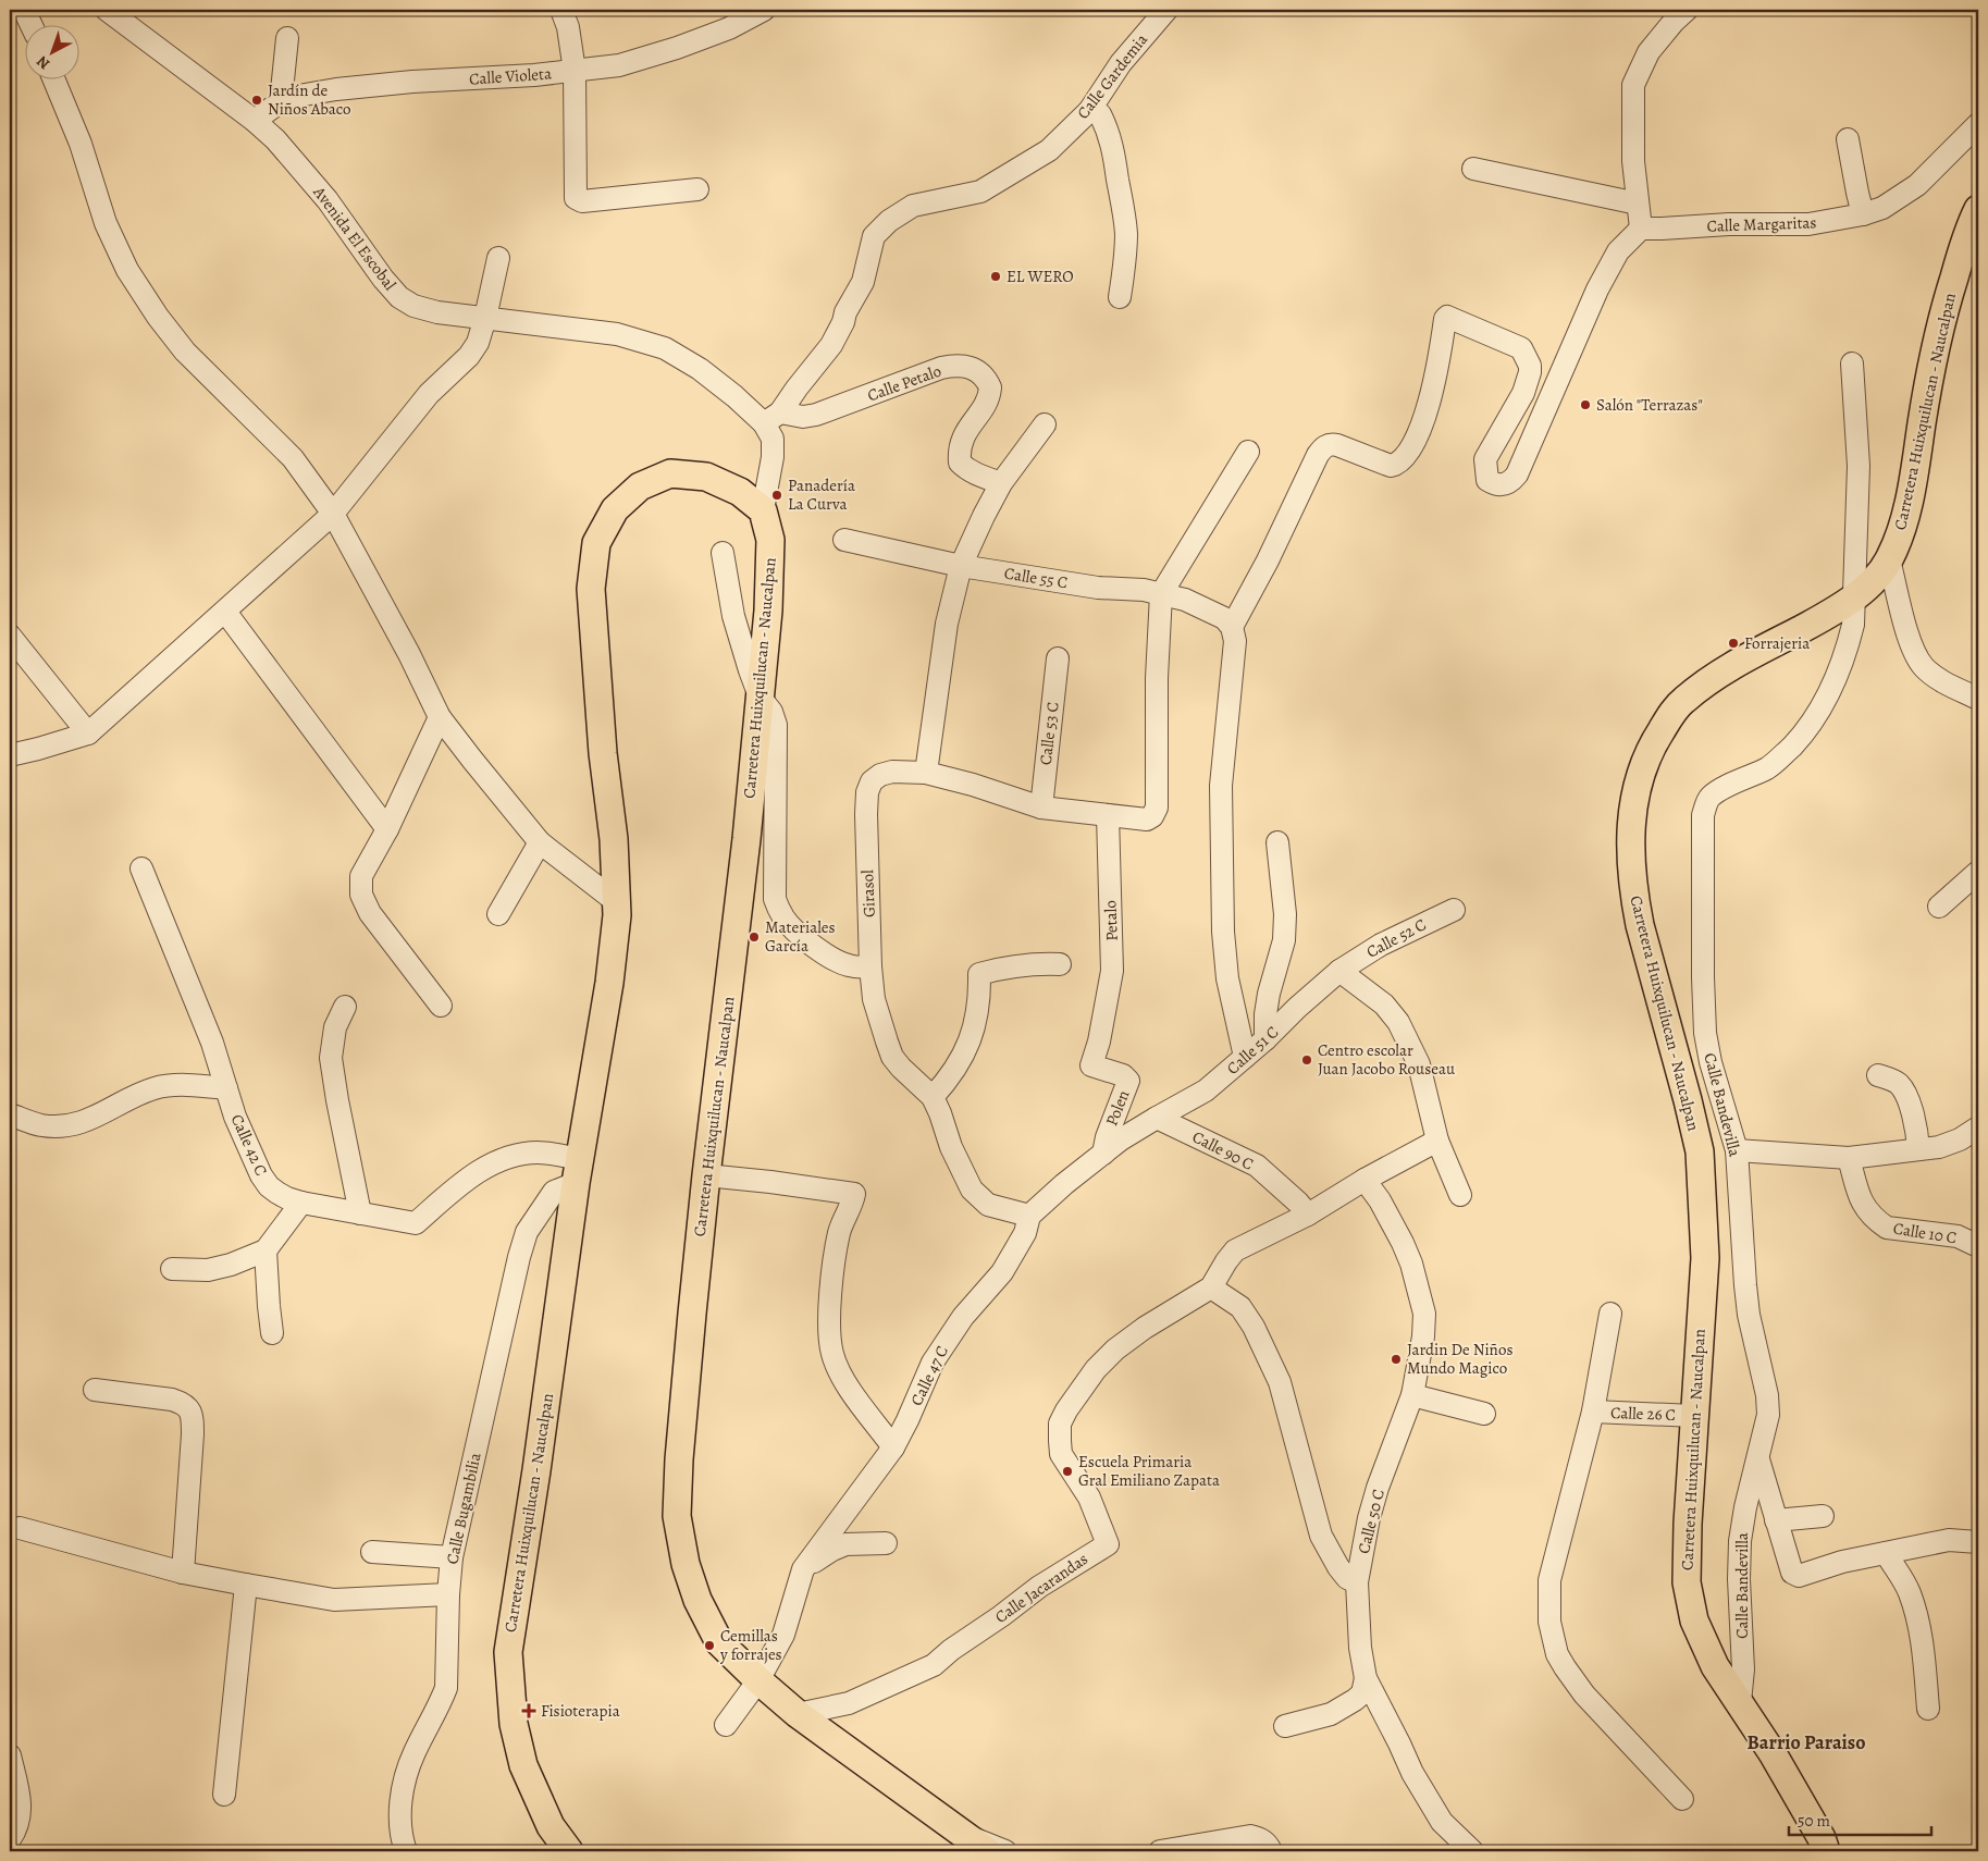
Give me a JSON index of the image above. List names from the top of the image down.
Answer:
{
  "streets": {
    "main road": ["Carretera Huixquilucan - Naucalpan"],
    "street": [
      "Calle Violeta",
      "Calle Gardemia",
      "Calle Margaritas",
      "Avenida El Escobal",
      "Calle Petalo",
      "Calle 55 C",
      "Calle 53 C",
      "Girasol",
      "Petalo",
      "Calle 52 C",
      "Calle 51 C",
      "Calle Bandevilla",
      "Polen",
      "Calle 42 C",
      "Calle 90 C",
      "Calle 10 C",
      "Calle 47 C",
      "Calle 26 C",
      "Calle Bugambilia",
      "Calle 50 C",
      "Calle Jacarandas"
    ]
  },
  "crossings": [
    ["Calle Violeta", "Avenida El Escobal"],
    ["Calle Gardemia", "Avenida El Escobal"],
    ["Calle Gardemia", "Calle Petalo"],
    ["Avenida El Escobal", "Calle Petalo"],
    ["Carretera Huixquilucan - Naucalpan", "Calle Bandevilla"],
    ["Carretera Huixquilucan - Naucalpan", "Calle 42 C"],
    ["Carretera Huixquilucan - Naucalpan", "Calle 47 C"],
    ["Carretera Huixquilucan - Naucalpan", "Calle 26 C"],
    ["Carretera Huixquilucan - Naucalpan", "Calle Bugambilia"],
    ["Carretera Huixquilucan - Naucalpan", "Calle Jacarandas"],
    ["Calle 55 C", "Girasol"],
    ["Calle 53 C", "Girasol"],
    ["Girasol", "Petalo"],
    ["Petalo", "Polen"],
    ["Calle 52 C", "Calle 51 C"],
    ["Calle 51 C", "Calle 90 C"],
    ["Calle 42 C", "Calle Bugambilia"]
  ],
  "districts": ["Barrio Paraiso"],
  "places": {
    "other": [
      "Jardín de Niños Abaco",
      "EL WERO",
      "Salón \"Terrazas\"",
      "Panadería La Curva",
      "Forrajeria",
      "Materiales García",
      "Centro escolar Juan Jacobo Rouseau",
      "Jardin De Niños Mundo Magico",
      "Escuela Primaria Gral Emiliano Zapata",
      "Cemillas y forrajes"
    ],
    "health": ["Fisioterapia"]
  },
  "scale_bar": "50 m",
  "north": "bottom left"
}
